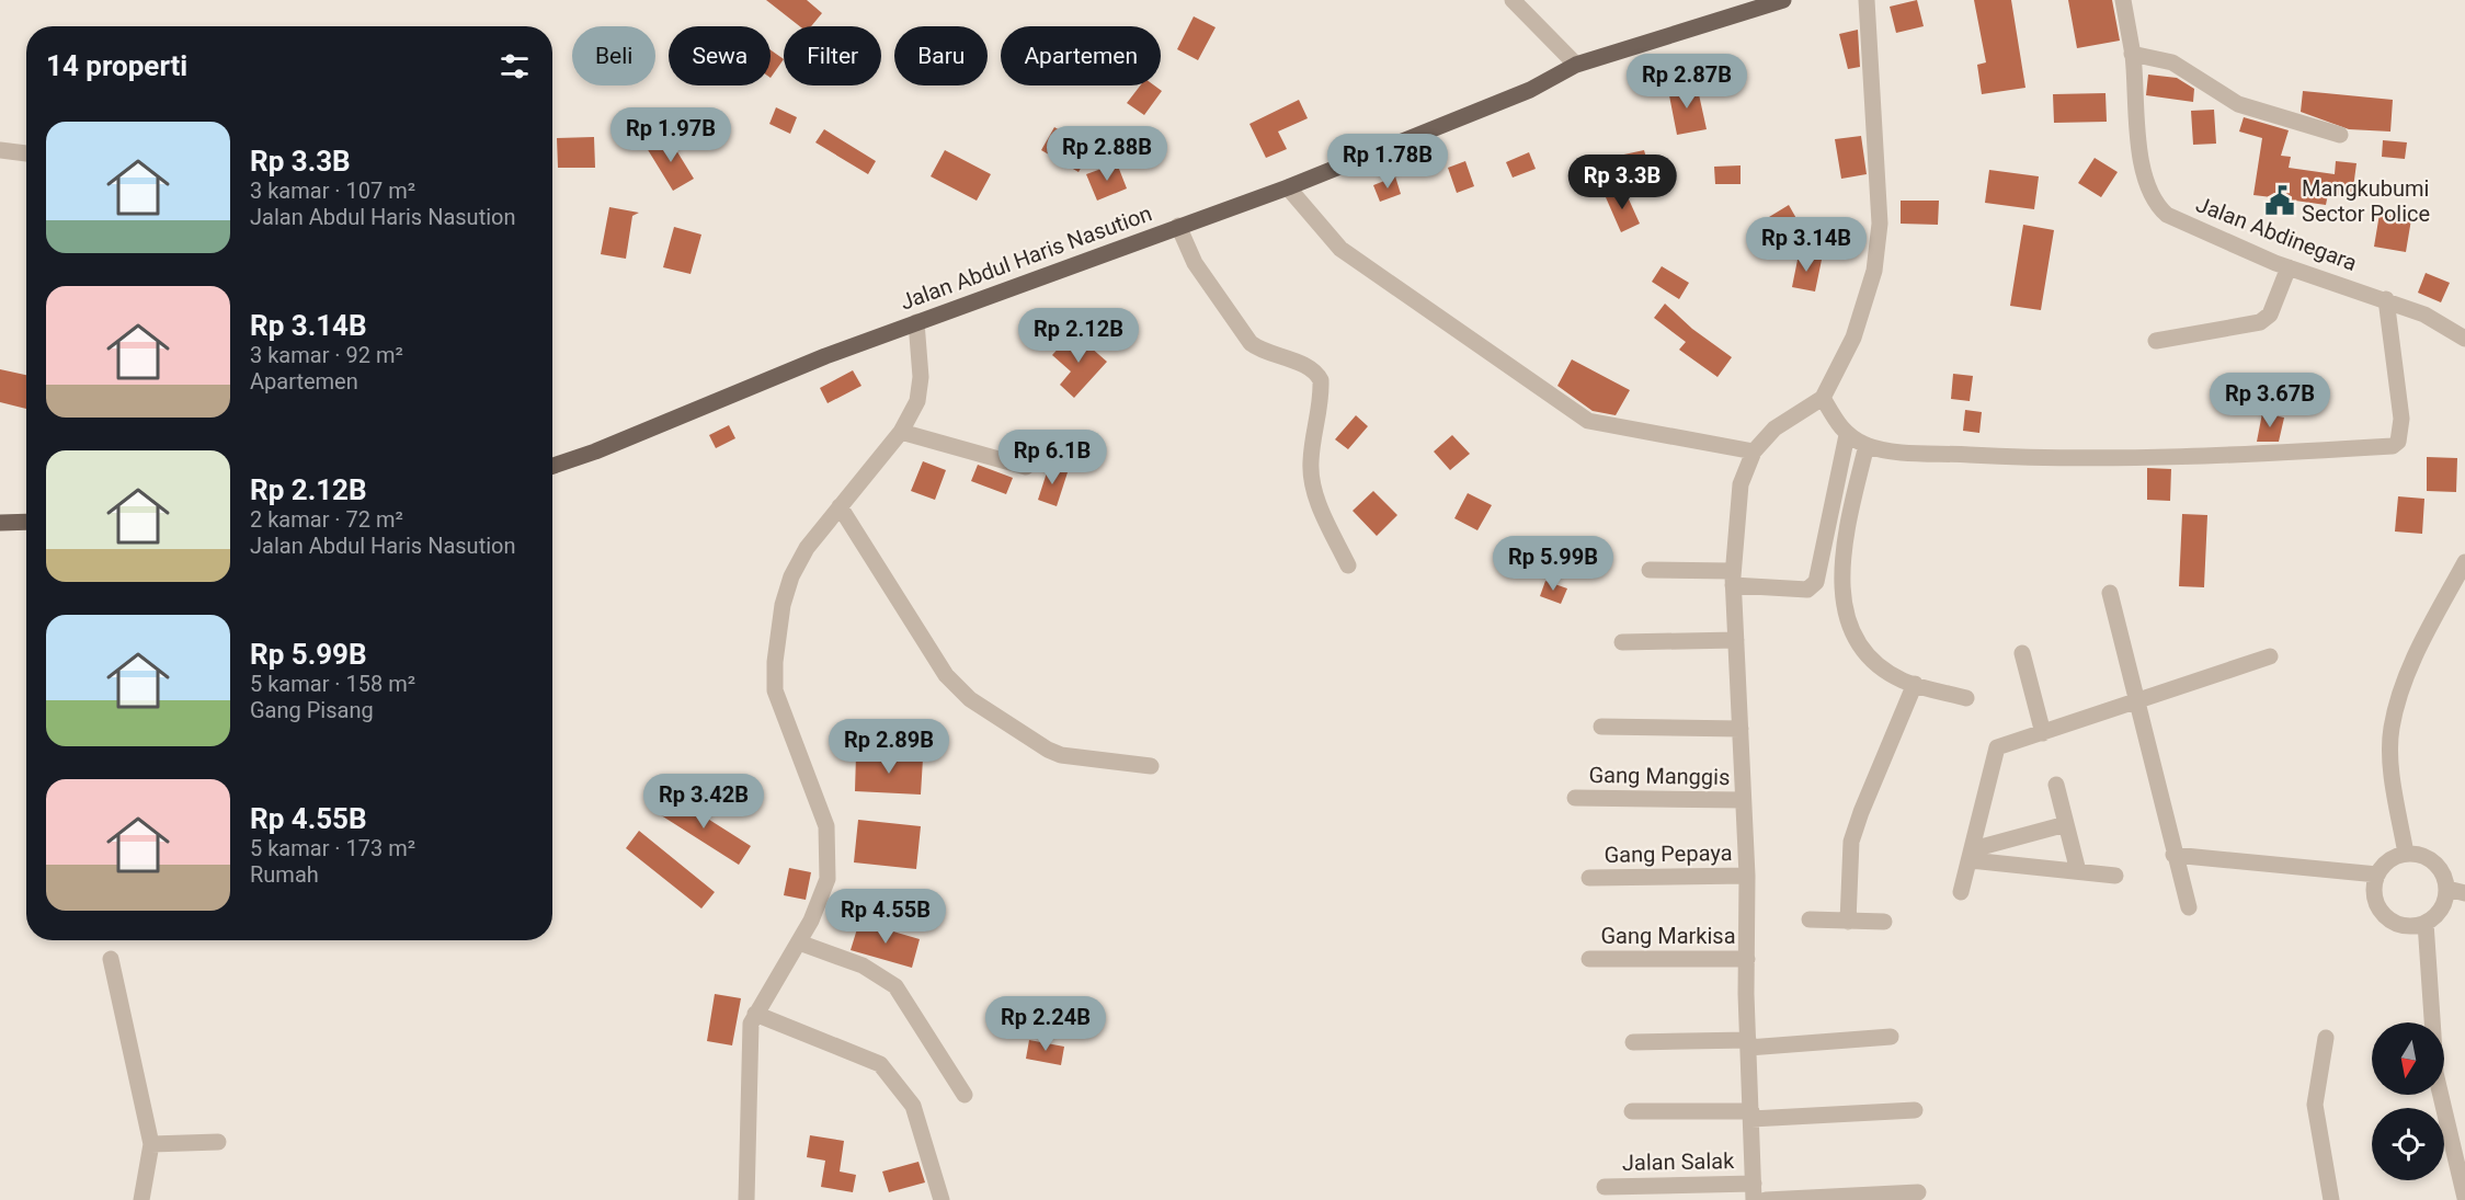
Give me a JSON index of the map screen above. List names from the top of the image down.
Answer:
{
  "streets": {
    "main road": ["Jalan Abdul Haris Nasution"],
    "street": [
      "Jalan Abdinegara",
      "Gang Manggis",
      "Gang Pepaya",
      "Gang Markisa",
      "Jalan Salak"
    ]
  },
  "places": {
    "public building": ["Mangkubumi Sector Police"]
  },
  "north": "bottom",
  "page": {
    "chip": [
      "Beli",
      "Sewa",
      "Filter",
      "Baru",
      "Apartemen"
    ],
    "heading": "14 properti",
    "price": [
      "Rp 2.87B",
      "Rp 1.97B",
      "Rp 2.88B",
      "Rp 1.78B",
      "Rp 3.3B",
      "Rp 3.14B",
      "Rp 2.12B",
      "Rp 3.67B",
      "Rp 6.1B",
      "Rp 5.99B",
      "Rp 2.89B",
      "Rp 3.42B",
      "Rp 4.55B",
      "Rp 2.24B"
    ],
    "list": [
      {
        "name": "Rp 3.3B",
        "note": "3 kamar · 107 m² · Jalan Abdul Haris Nasution"
      },
      {
        "name": "Rp 3.14B",
        "note": "3 kamar · 92 m² · Apartemen"
      },
      {
        "name": "Rp 2.12B",
        "note": "2 kamar · 72 m² · Jalan Abdul Haris Nasution"
      },
      {
        "name": "Rp 5.99B",
        "note": "5 kamar · 158 m² · Gang Pisang"
      },
      {
        "name": "Rp 4.55B",
        "note": "5 kamar · 173 m² · Rumah"
      }
    ]
  }
}
